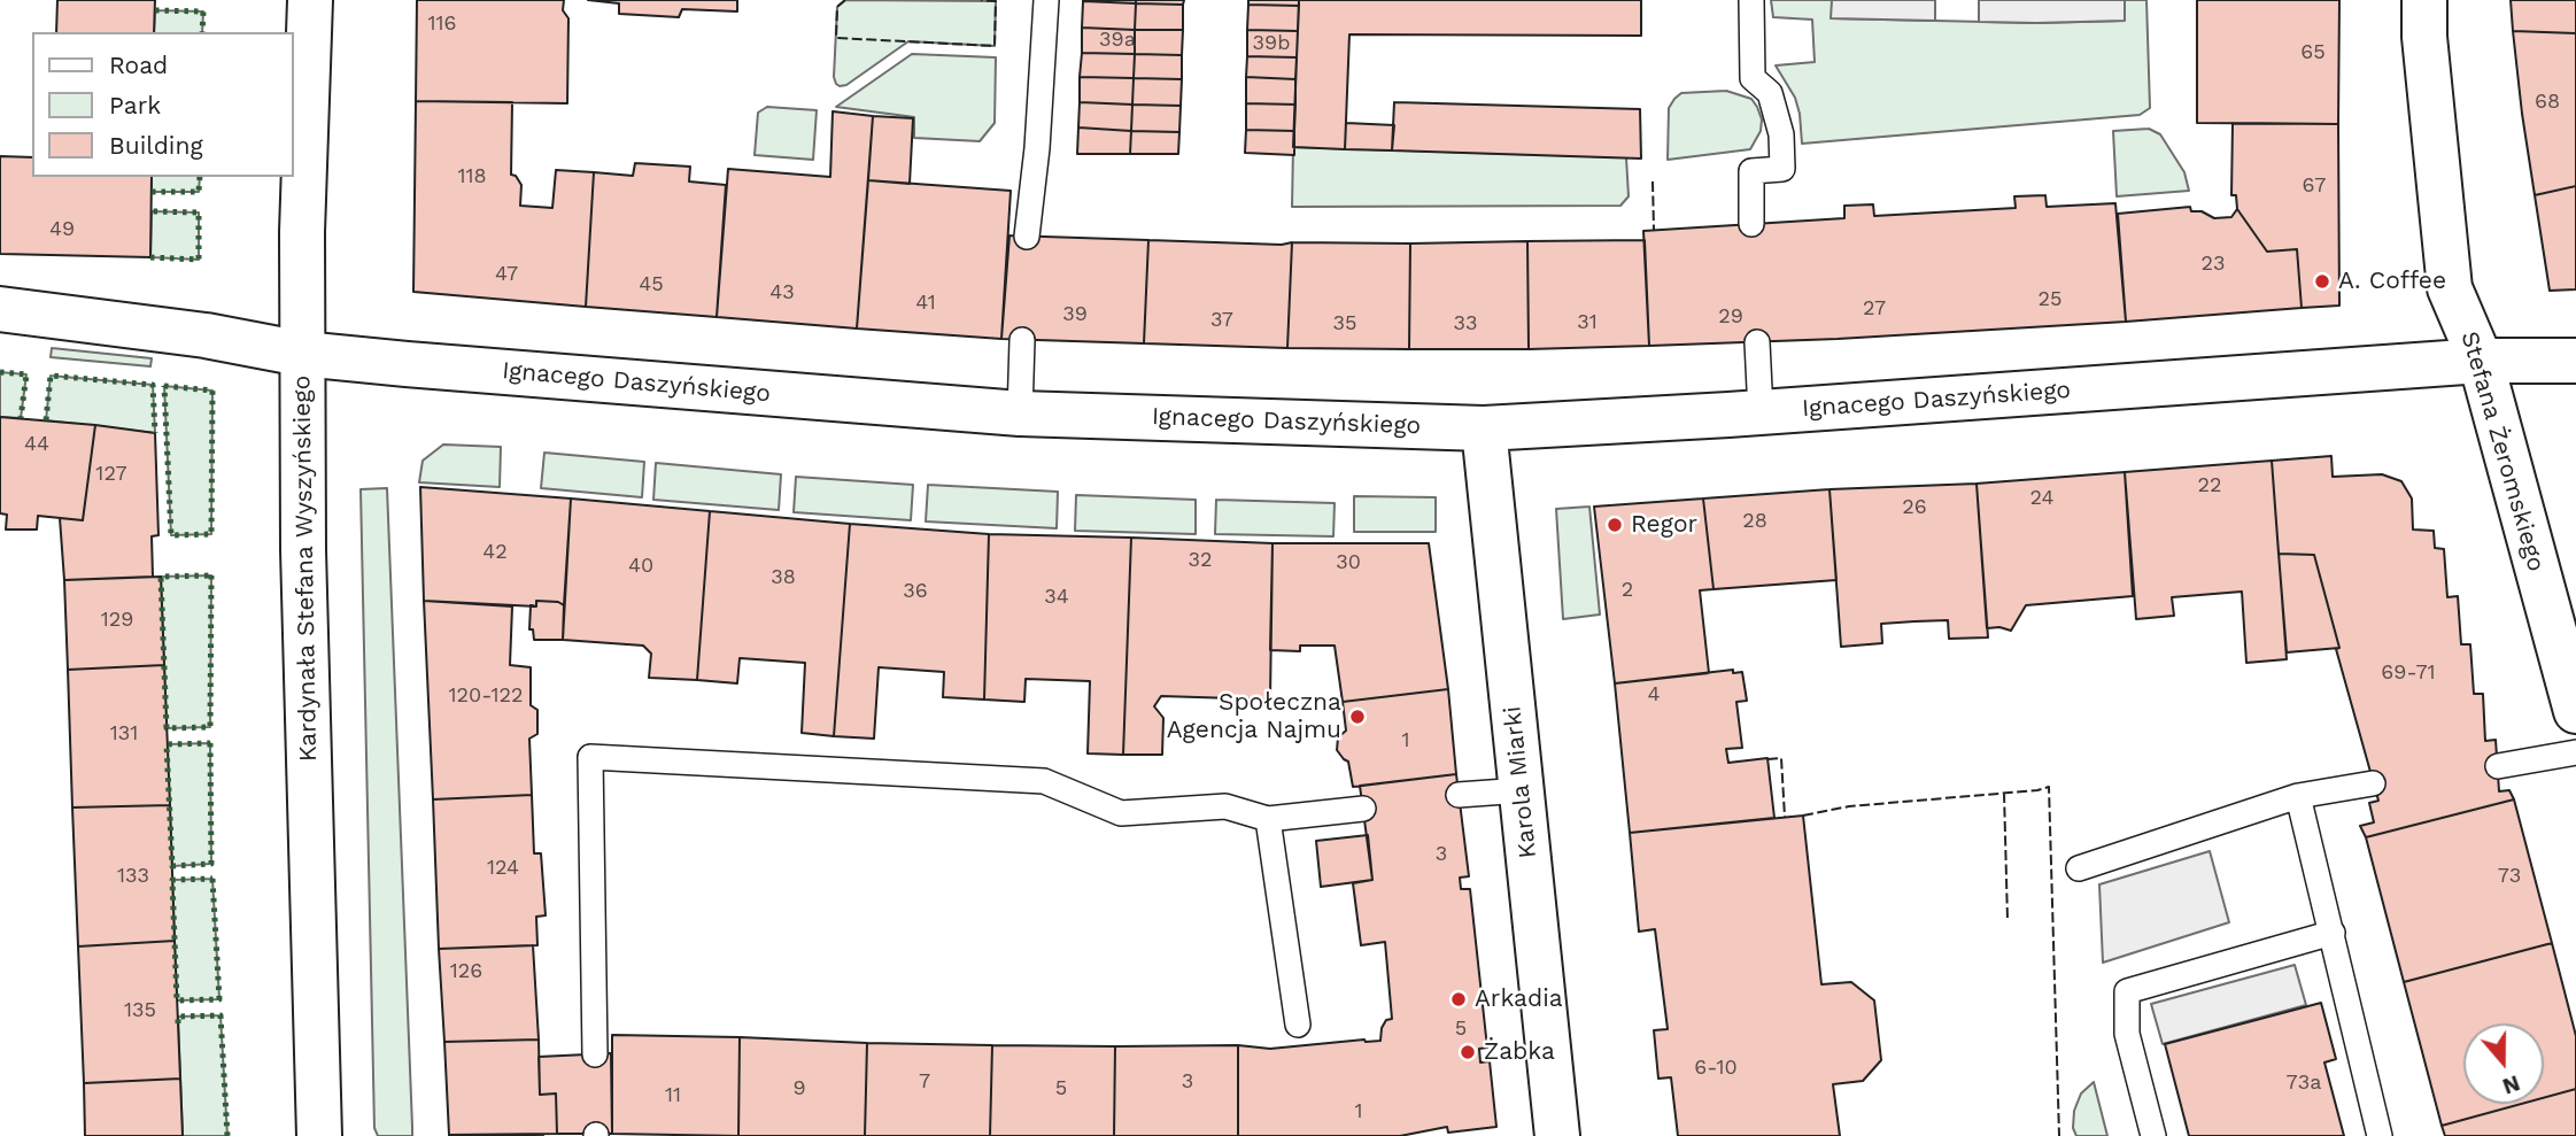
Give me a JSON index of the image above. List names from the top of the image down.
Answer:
{
  "streets": {
    "street": [
      "Ignacego Daszyńskiego",
      "Stefana Żeromskiego",
      "Kardynała Stefana Wyszyńskiego",
      "Karola Miarki"
    ]
  },
  "crossings": [
    ["Ignacego Daszyńskiego", "Stefana Żeromskiego"],
    ["Ignacego Daszyńskiego", "Kardynała Stefana Wyszyńskiego"],
    ["Ignacego Daszyńskiego", "Karola Miarki"]
  ],
  "places": [
    "A. Coffee",
    "Regor",
    "Społeczna Agencja Najmu",
    "Arkadia",
    "Żabka"
  ],
  "house_numbers": [
    "116",
    "39a",
    "39b",
    "65",
    "68",
    "118",
    "67",
    "49",
    "23",
    "47",
    "45",
    "43",
    "25",
    "41",
    "27",
    "39",
    "29",
    "37",
    "31",
    "35",
    "33",
    "44",
    "127",
    "22",
    "24",
    "26",
    "28",
    "42",
    "32",
    "30",
    "40",
    "38",
    "2",
    "36",
    "34",
    "129",
    "69-71",
    "4",
    "120-122",
    "131",
    "1",
    "3",
    "124",
    "133",
    "73",
    "126",
    "135",
    "5",
    "6-10",
    "7",
    "3",
    "73a",
    "9",
    "5",
    "11",
    "1"
  ],
  "legend": ["Road", "Park", "Building"],
  "north": "bottom"
}
